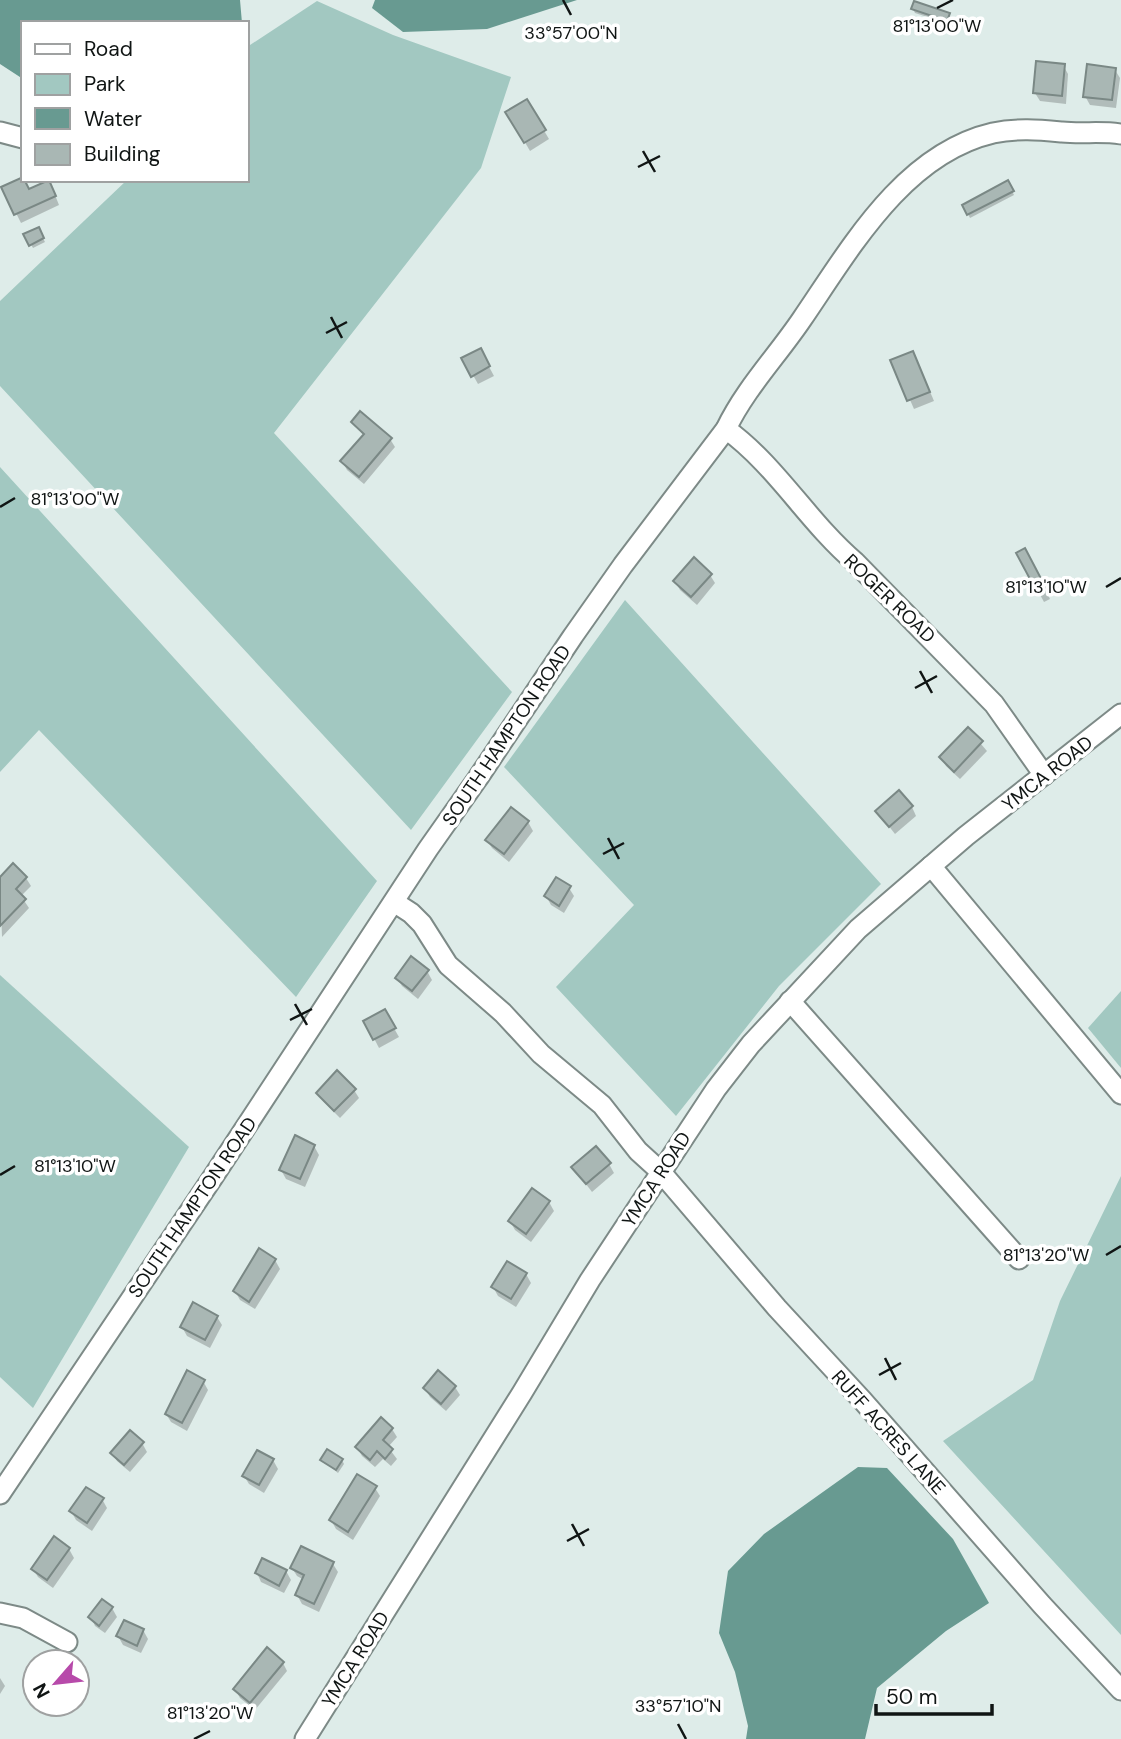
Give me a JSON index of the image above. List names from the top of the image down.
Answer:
{
  "streets": {
    "street": [
      "ROGER ROAD",
      "SOUTH HAMPTON ROAD",
      "YMCA ROAD",
      "RUFF ACRES LANE"
    ]
  },
  "crossings": [
    ["ROGER ROAD", "SOUTH HAMPTON ROAD"],
    ["ROGER ROAD", "YMCA ROAD"],
    ["SOUTH HAMPTON ROAD", "RUFF ACRES LANE"],
    ["YMCA ROAD", "RUFF ACRES LANE"]
  ],
  "legend": [
    "Road",
    "Park",
    "Water",
    "Building"
  ],
  "scale_bar": "50 m",
  "north": "bottom left",
  "coordinates": [
    "81°13'00\"W",
    "33°57'00\"N",
    "81°13'10\"W",
    "81°13'20\"W",
    "33°57'10\"N"
  ]
}
